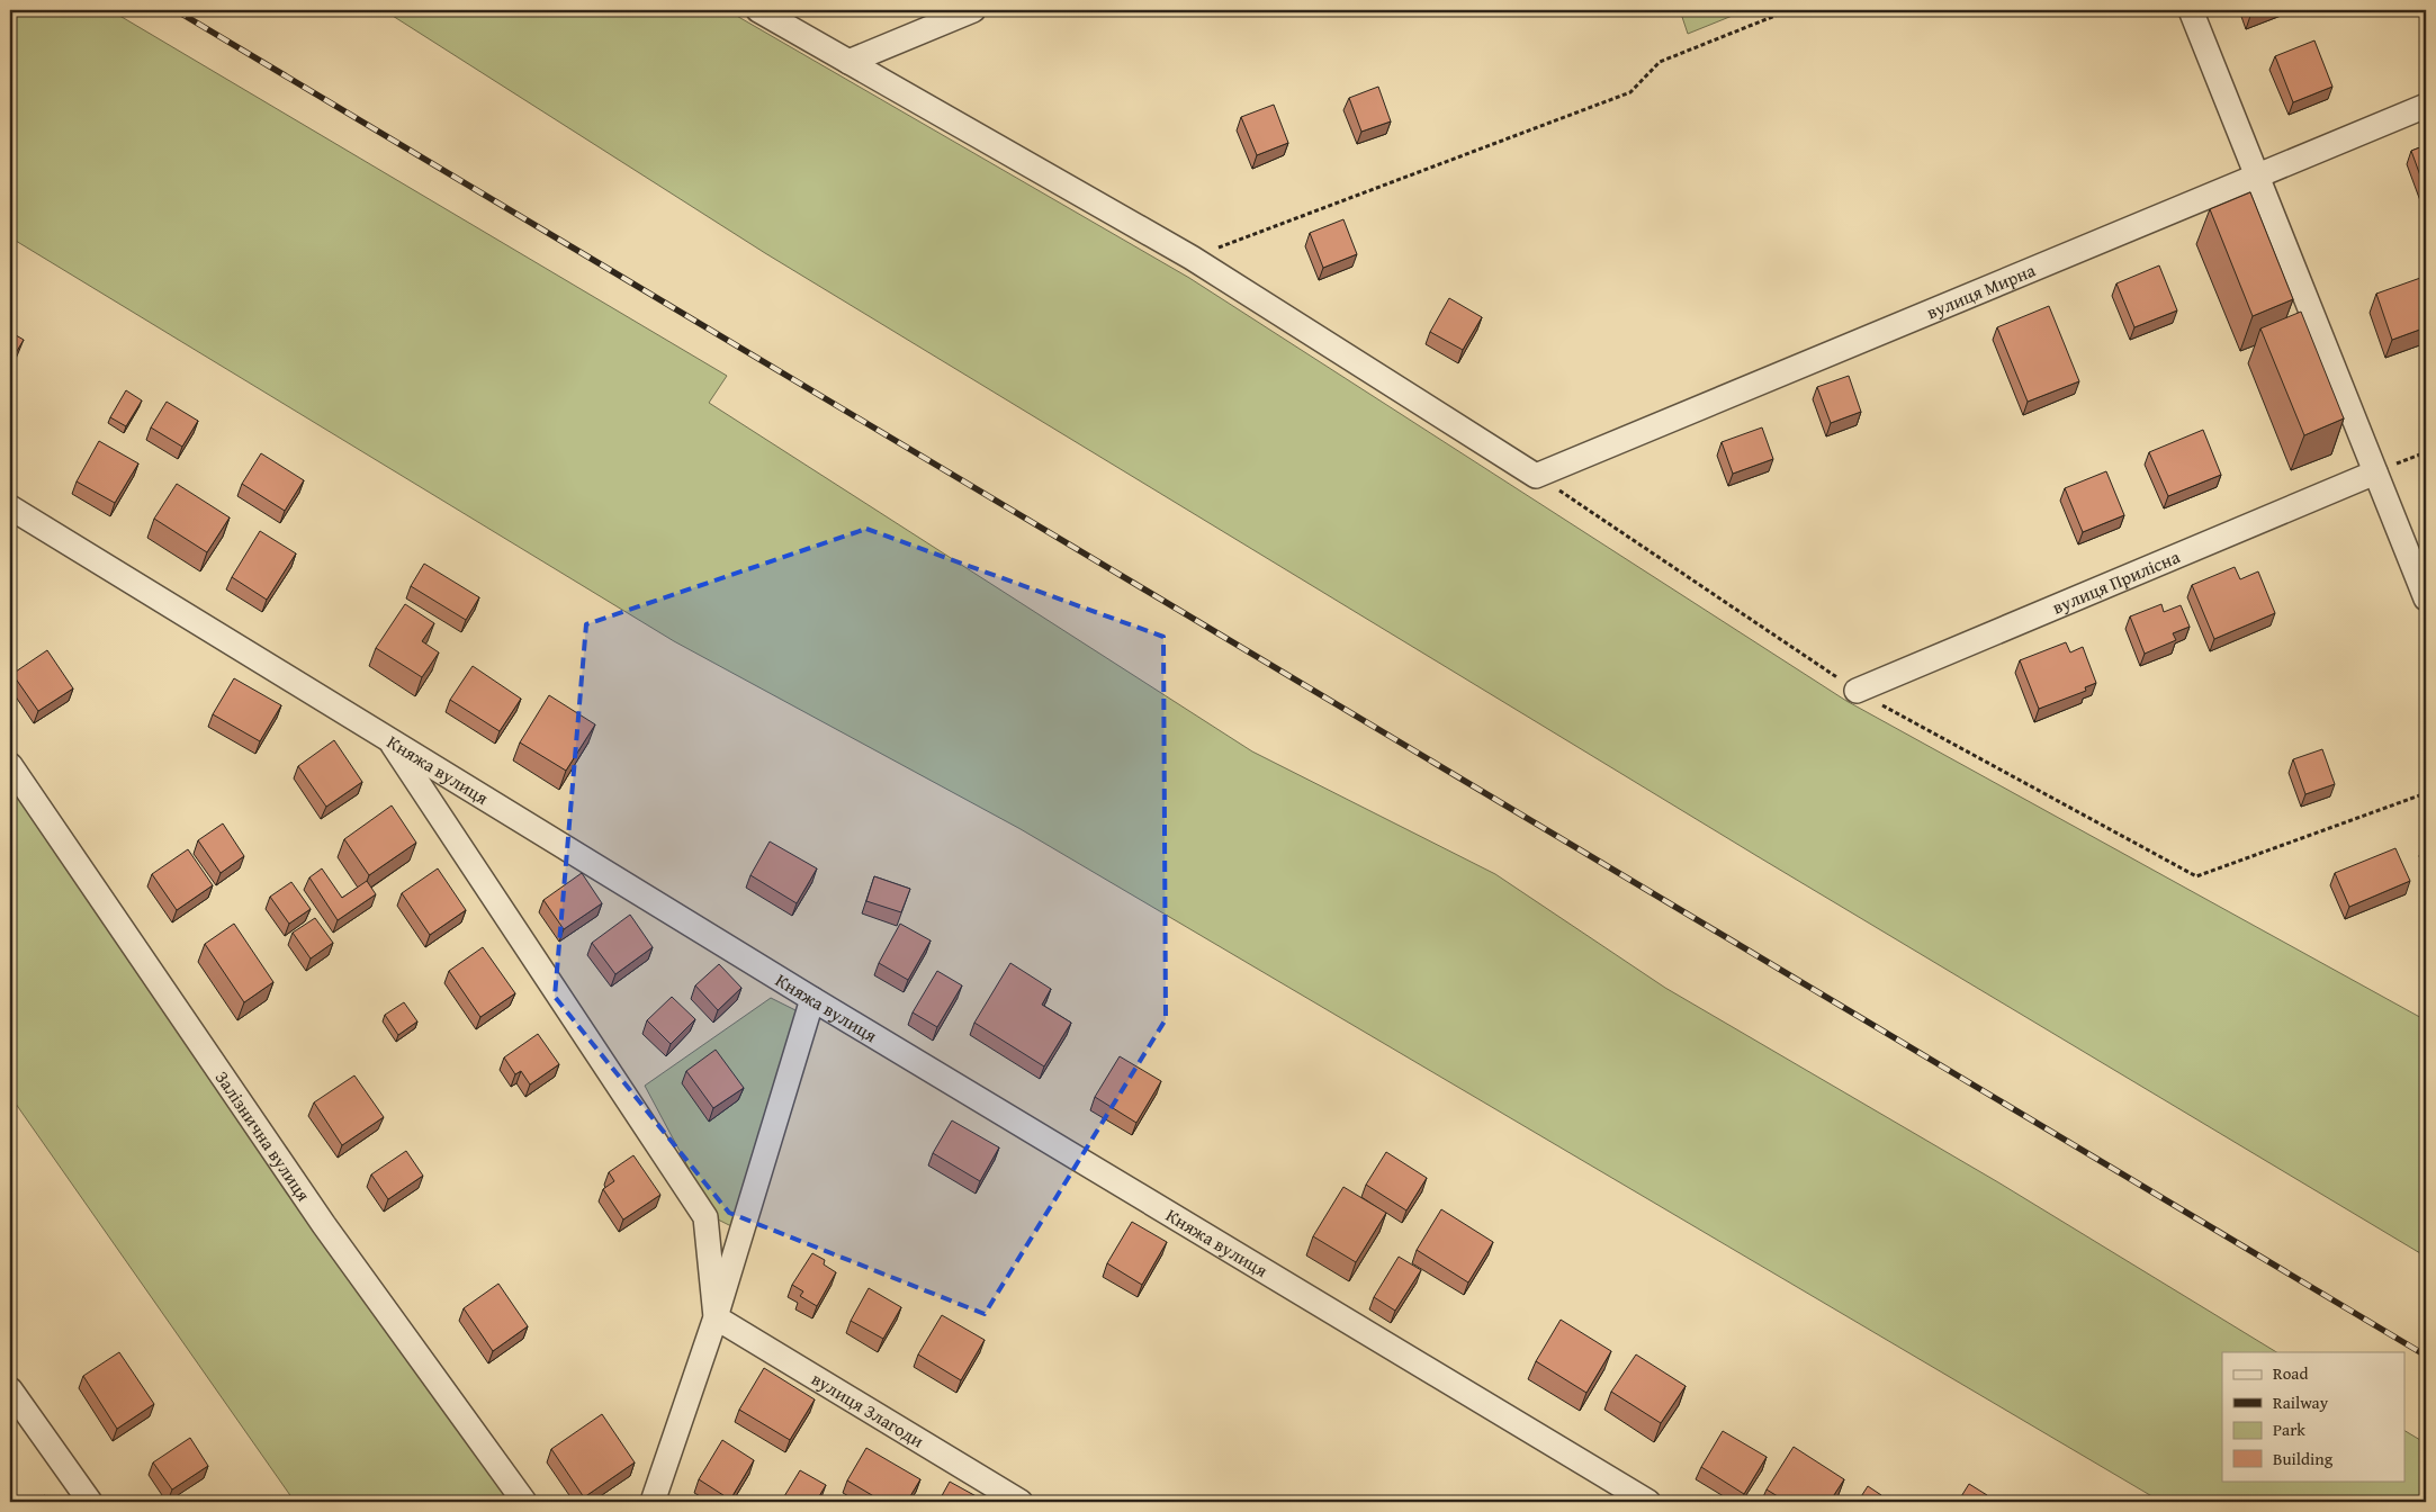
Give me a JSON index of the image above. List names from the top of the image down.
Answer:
{
  "streets": {
    "street": [
      "вулиця Мирна",
      "вулиця Прилісна",
      "Княжа вулиця",
      "Залізнична вулиця",
      "вулиця Злагоди"
    ]
  },
  "legend": [
    "Road",
    "Railway",
    "Park",
    "Building"
  ]
}
